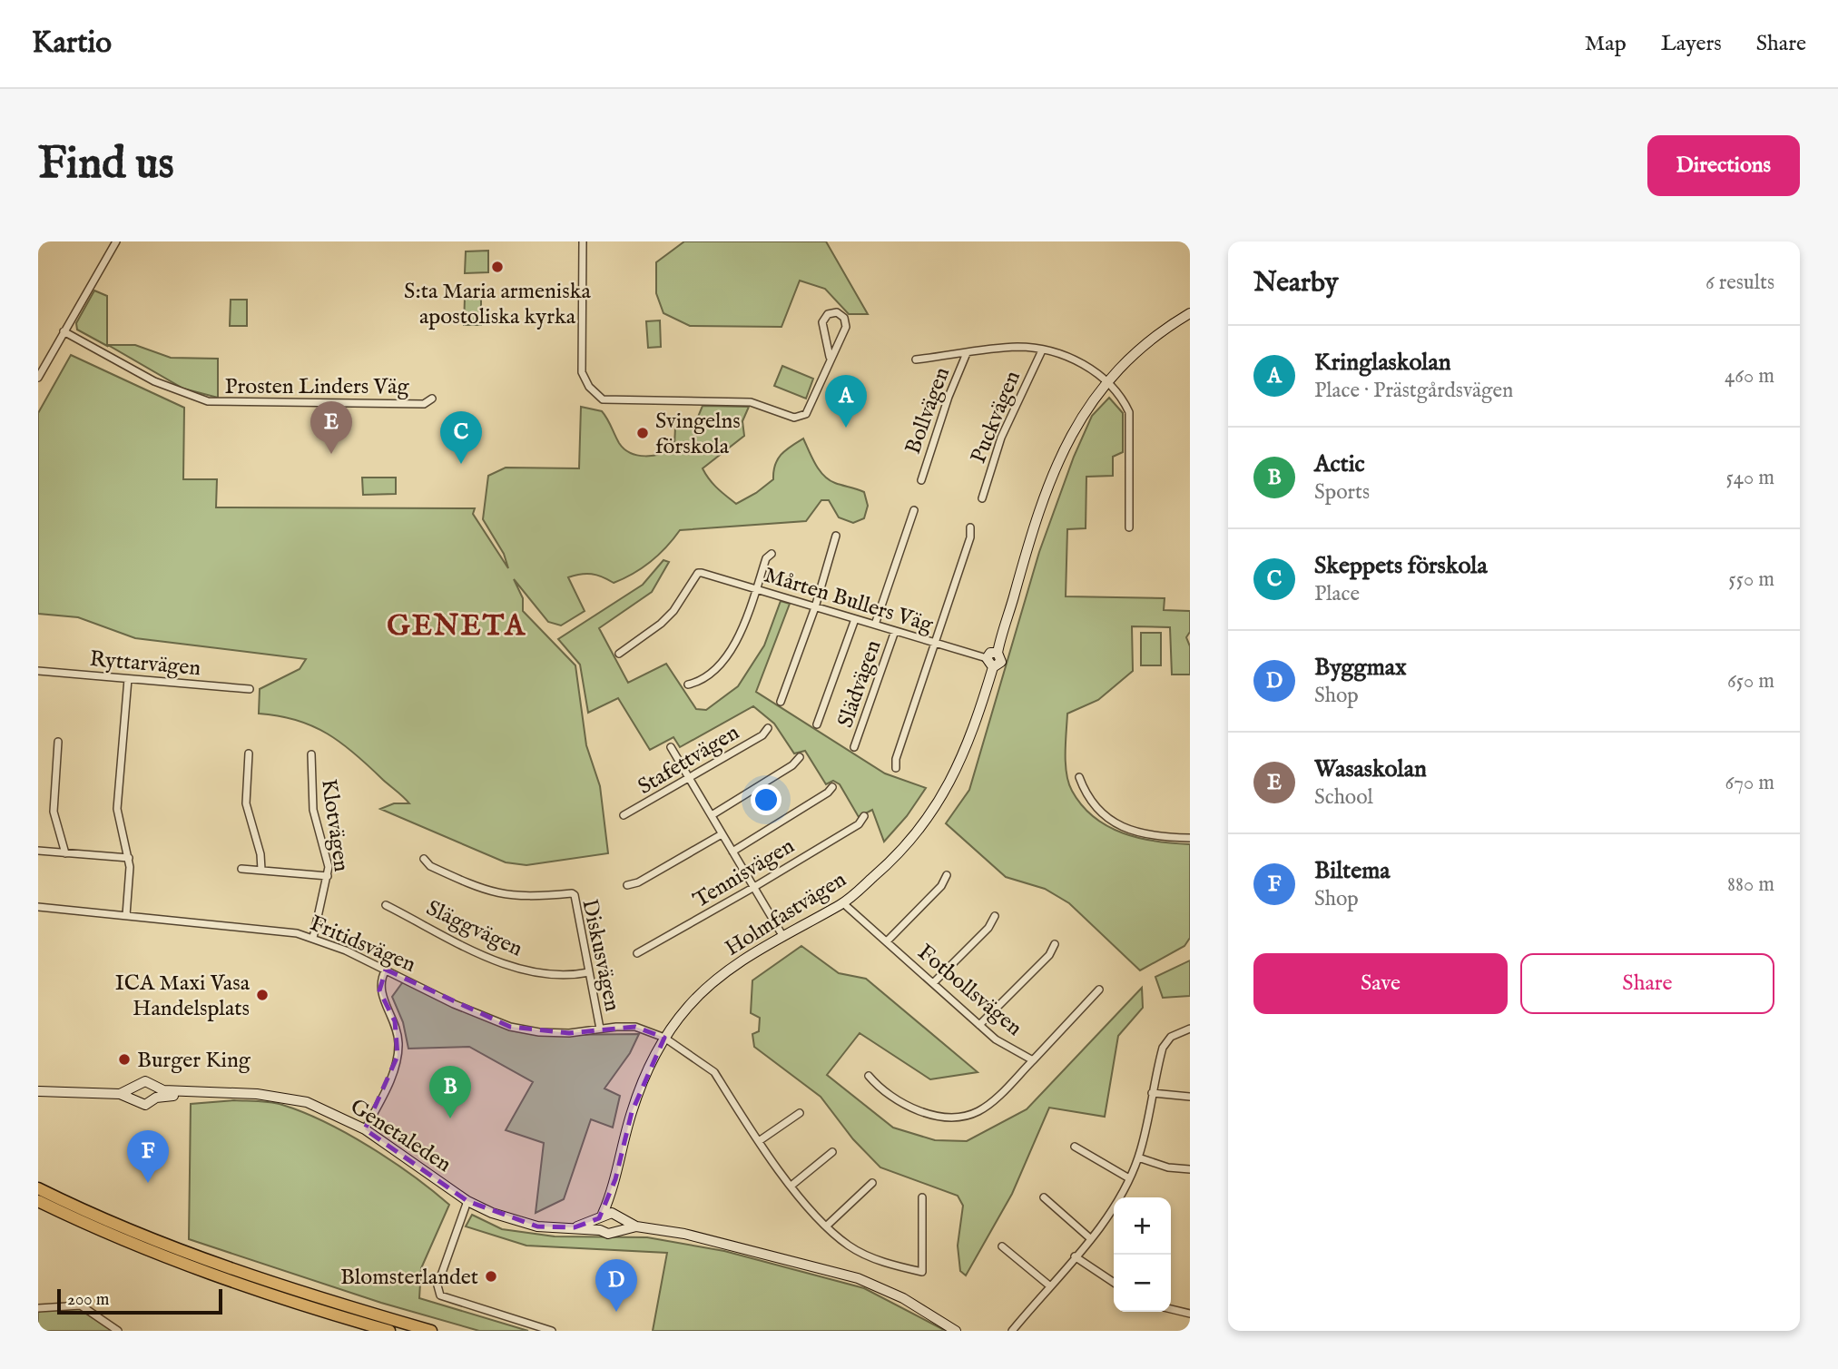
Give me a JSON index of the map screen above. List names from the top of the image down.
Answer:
{
  "streets": {
    "street": [
      "Prosten Linders Väg",
      "Bollvägen",
      "Puckvägen",
      "Mårten Bullers Väg",
      "Ryttarvägen",
      "Slädvägen",
      "Stafettvägen",
      "Klotvägen",
      "Tennisvägen",
      "Holmfastvägen",
      "Släggvägen",
      "Fritidsvägen",
      "Diskusvägen",
      "Fotbollsvägen",
      "Genetaleden"
    ]
  },
  "crossings": [
    ["Bollvägen", "Puckvägen"],
    ["Mårten Bullers Väg", "Slädvägen"],
    ["Klotvägen", "Fritidsvägen"],
    ["Holmfastvägen", "Fritidsvägen"],
    ["Holmfastvägen", "Fotbollsvägen"],
    ["Holmfastvägen", "Genetaleden"],
    ["Släggvägen", "Diskusvägen"],
    ["Fritidsvägen", "Diskusvägen"]
  ],
  "districts": ["GENETA"],
  "places": [
    "S:ta Maria armeniska apostoliska kyrka",
    "Svingelns förskola",
    "ICA Maxi Vasa Handelsplats",
    "Burger King",
    "Blomsterlandet"
  ],
  "scale_bar": "200 m",
  "page": {
    "header": "Kartio",
    "nav": ["Map", "Layers", "Share"],
    "buttons": [
      "Directions",
      ["Save", "Share"]
    ],
    "title": "Find us",
    "heading": ["Nearby", "6 results"],
    "list": [
      {
        "mark": "A",
        "name": "Kringlaskolan",
        "note": "Place · Prästgårdsvägen",
        "value": "460 m"
      },
      {
        "mark": "B",
        "name": "Actic",
        "note": "Sports",
        "value": "540 m"
      },
      {
        "mark": "C",
        "name": "Skeppets förskola",
        "note": "Place",
        "value": "550 m"
      },
      {
        "mark": "D",
        "name": "Byggmax",
        "note": "Shop",
        "value": "650 m"
      },
      {
        "mark": "E",
        "name": "Wasaskolan",
        "note": "School",
        "value": "670 m"
      },
      {
        "mark": "F",
        "name": "Biltema",
        "note": "Shop",
        "value": "880 m"
      }
    ],
    "pins": [
      "A",
      "E",
      "C",
      "B",
      "F",
      "D"
    ],
    "map_buttons": ["+", "−"],
    "scale": "200 m"
  }
}
